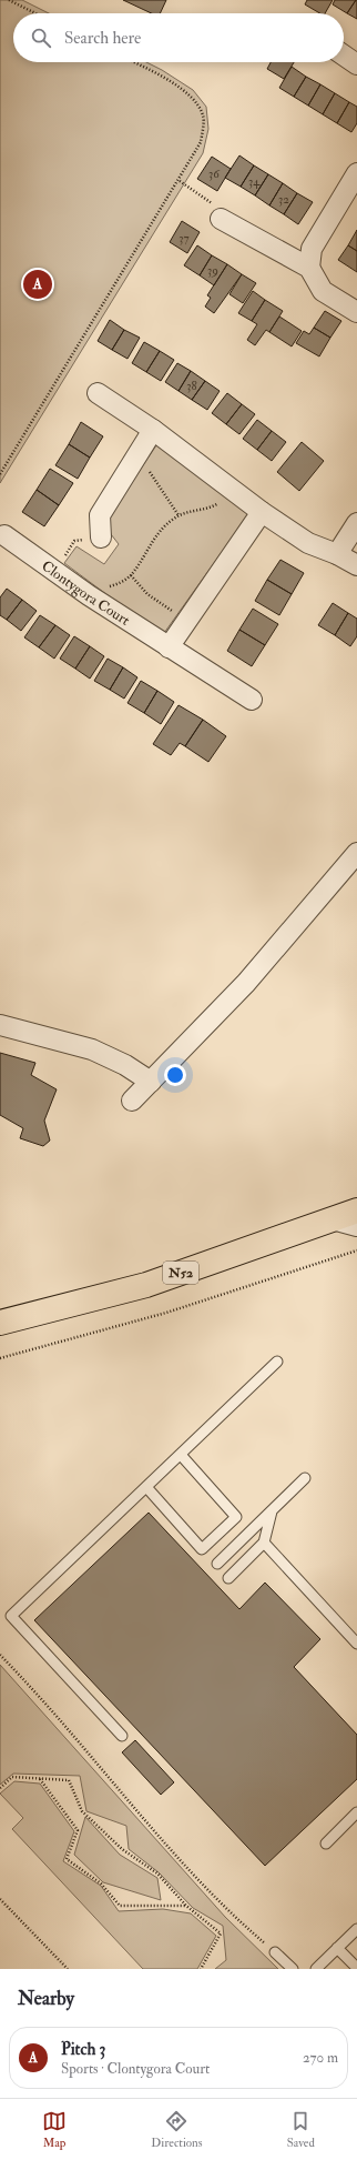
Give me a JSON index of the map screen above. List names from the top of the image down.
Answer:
{
  "streets": {
    "main road": ["N52"],
    "street": ["Clontygora Court"]
  },
  "house_numbers": [
    "36",
    "34",
    "32",
    "37",
    "39",
    "38"
  ],
  "page": {
    "search": "Search here",
    "pins": "A",
    "heading": "Nearby",
    "list": [
      {
        "mark": "A",
        "name": "Pitch 3",
        "note": "Sports · Clontygora Court",
        "value": "270 m"
      }
    ],
    "nav": ["Map", "Directions", "Saved"]
  }
}
